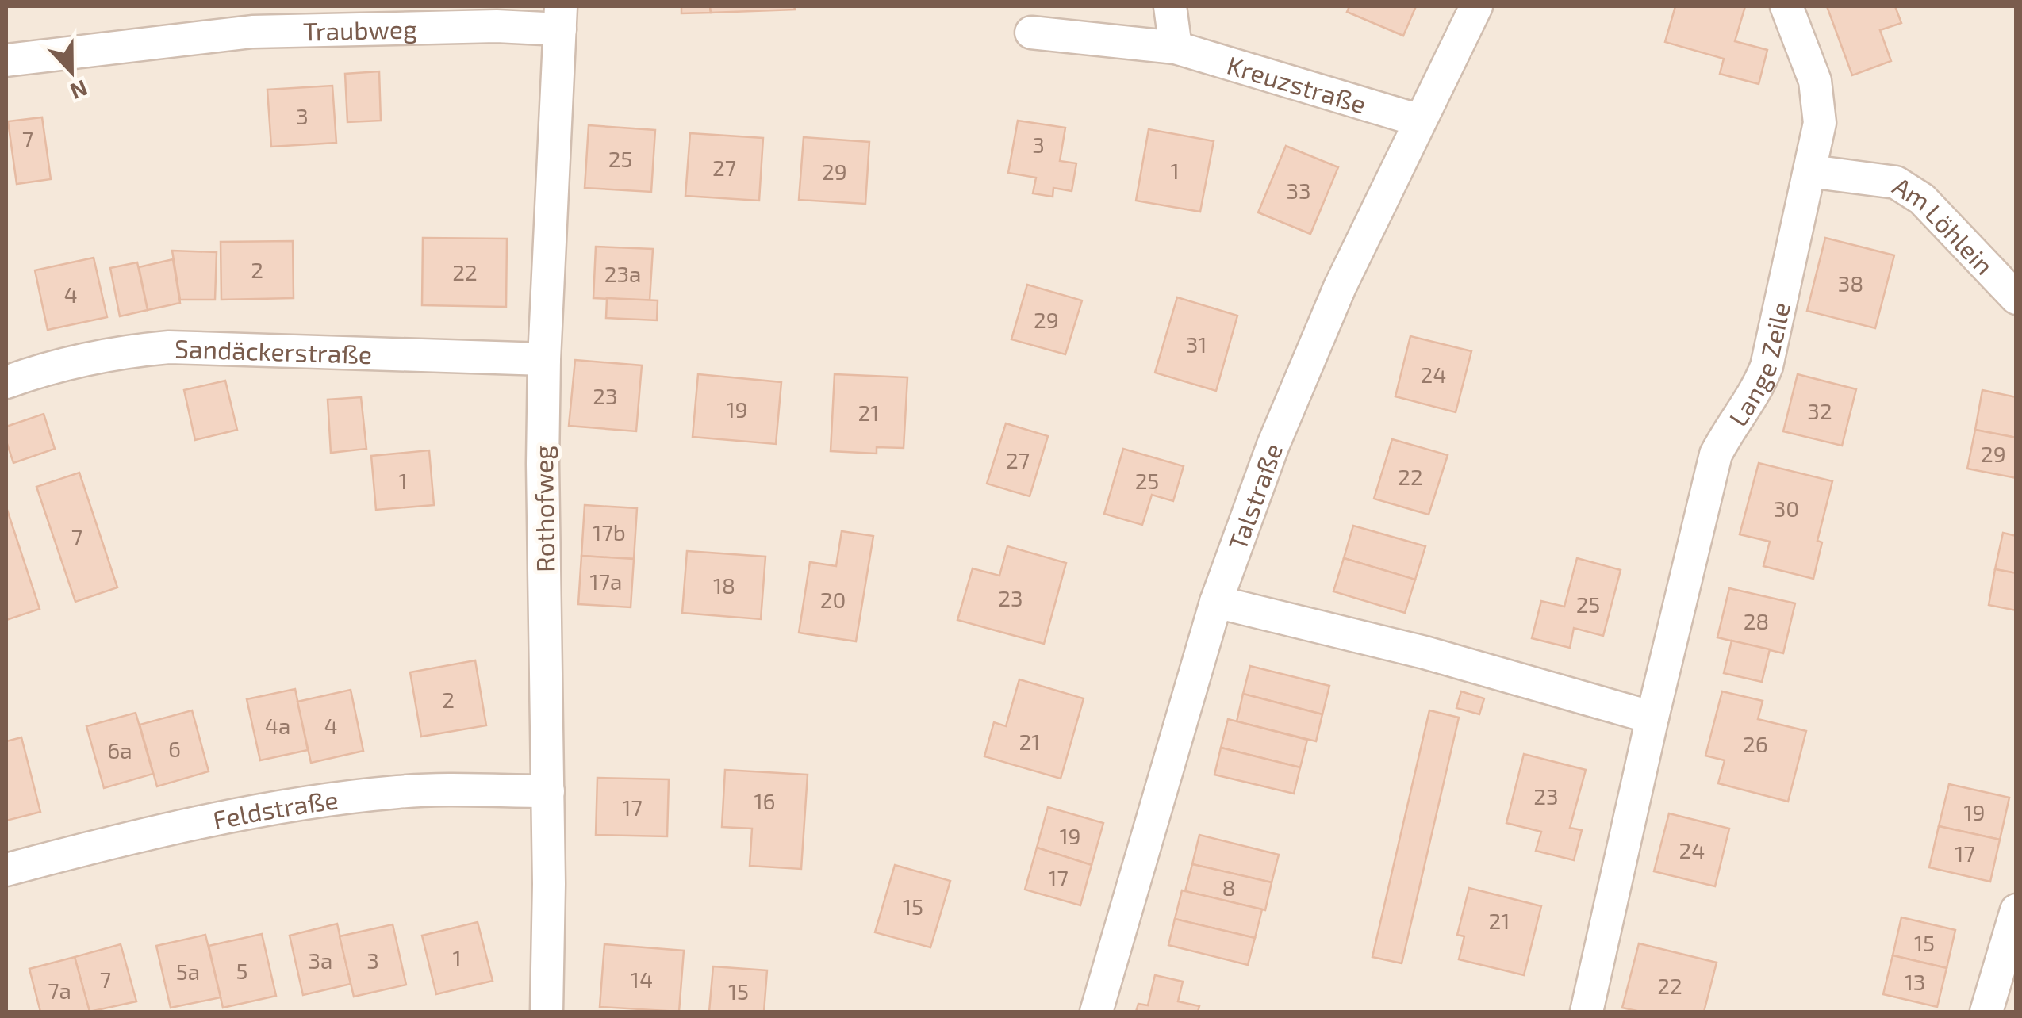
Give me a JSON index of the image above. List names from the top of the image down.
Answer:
{
  "streets": {
    "street": [
      "Traubweg",
      "Kreuzstraße",
      "Am Löhlein",
      "Sandäckerstraße",
      "Lange Zeile",
      "Talstraße",
      "Rothofweg",
      "Feldstraße"
    ]
  },
  "crossings": [
    ["Traubweg", "Rothofweg"],
    ["Kreuzstraße", "Talstraße"],
    ["Am Löhlein", "Lange Zeile"],
    ["Sandäckerstraße", "Rothofweg"],
    ["Rothofweg", "Feldstraße"]
  ],
  "house_numbers": [
    "3",
    "7",
    "3",
    "25",
    "27",
    "1",
    "29",
    "33",
    "2",
    "22",
    "23a",
    "38",
    "4",
    "29",
    "31",
    "24",
    "23",
    "19",
    "32",
    "21",
    "29",
    "27",
    "22",
    "1",
    "25",
    "30",
    "17b",
    "7",
    "17a",
    "18",
    "23",
    "20",
    "25",
    "28",
    "2",
    "4a",
    "4",
    "21",
    "26",
    "6",
    "6a",
    "23",
    "16",
    "17",
    "19",
    "19",
    "24",
    "17",
    "17",
    "8",
    "15",
    "21",
    "15",
    "1",
    "3a",
    "3",
    "5",
    "5a",
    "7",
    "14",
    "13",
    "22",
    "7a",
    "15"
  ],
  "north": "bottom"
}
